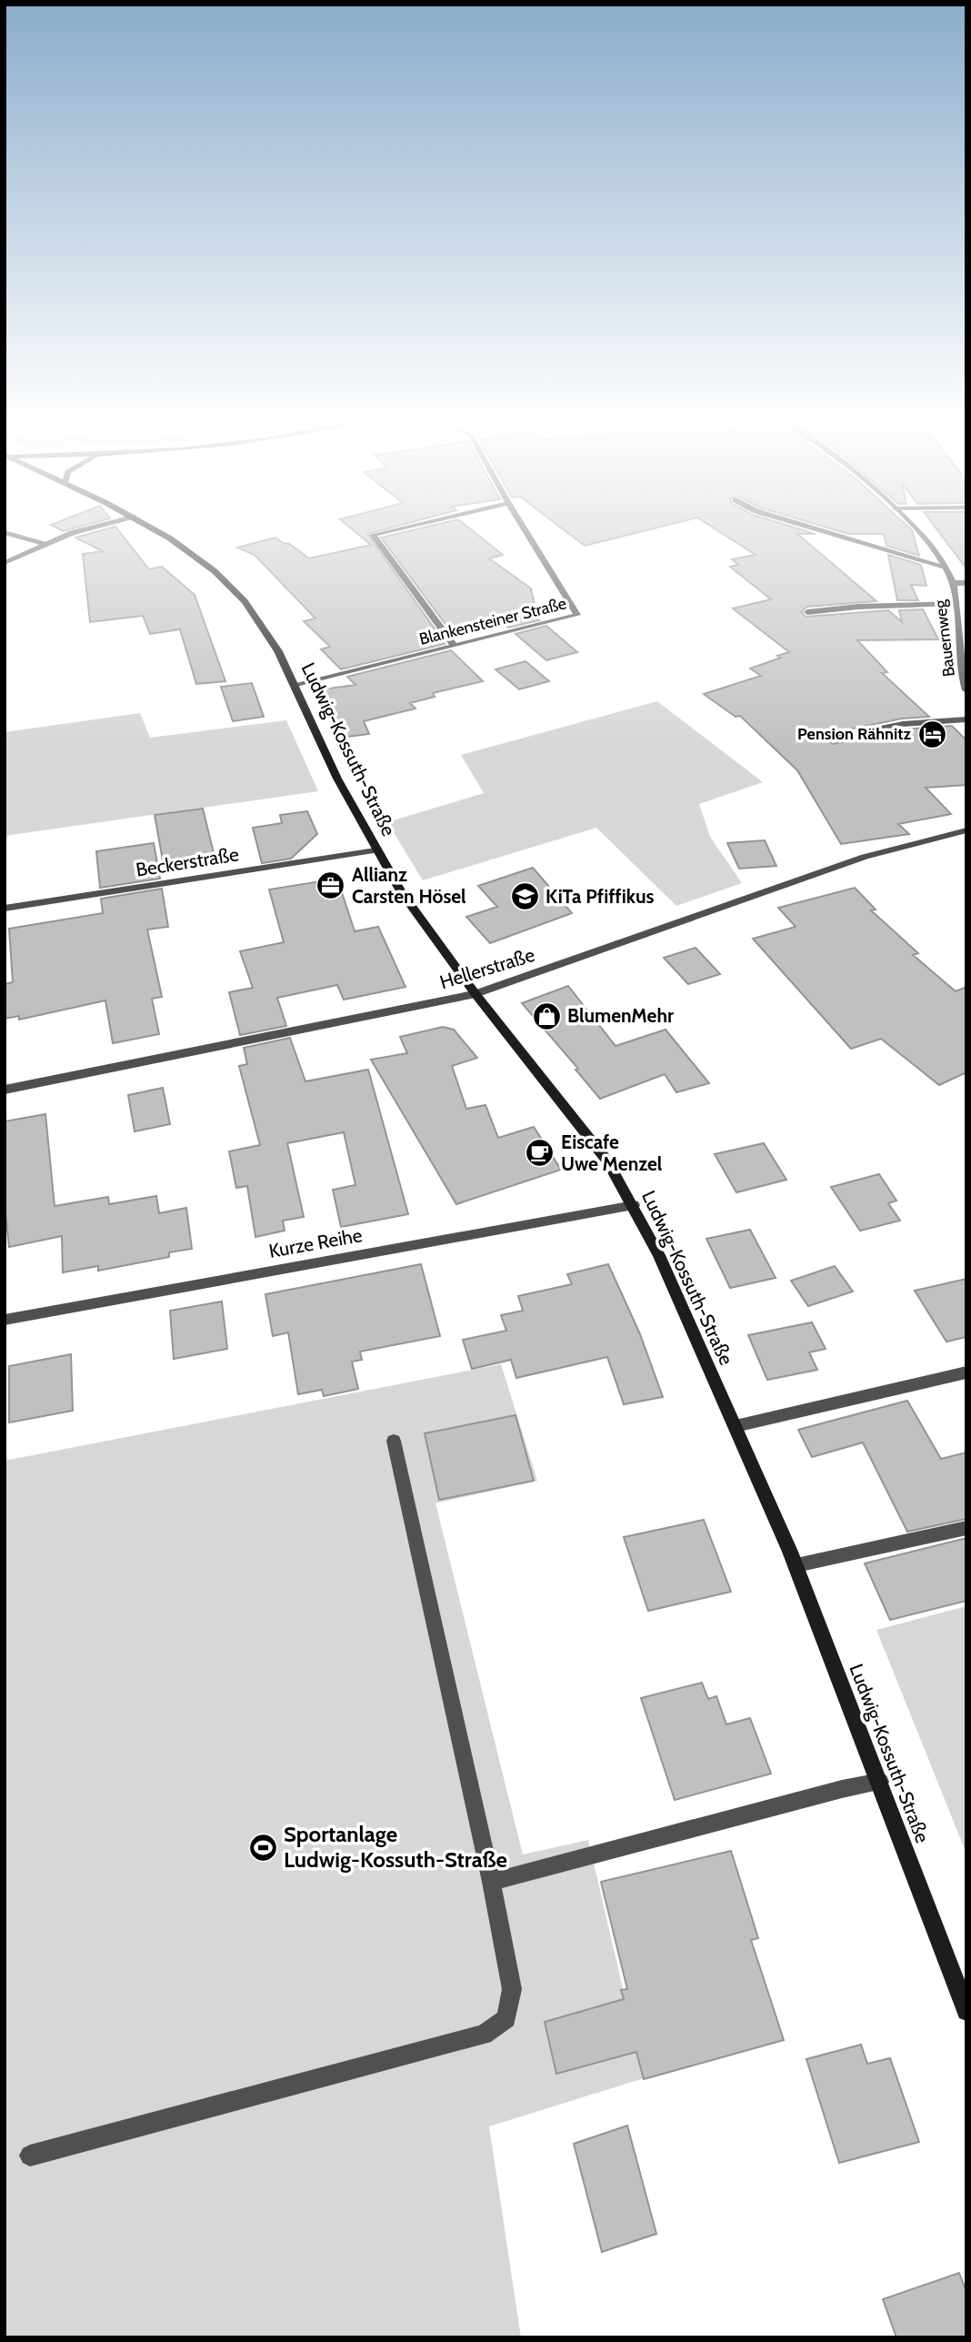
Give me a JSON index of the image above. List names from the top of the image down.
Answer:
{
  "streets": {
    "street": [
      "Blankensteiner Straße",
      "Bauernweg",
      "Ludwig-Kossuth-Straße",
      "Beckerstraße",
      "Hellerstraße",
      "Kurze Reihe"
    ]
  },
  "crossings": [
    ["Blankensteiner Straße", "Ludwig-Kossuth-Straße"],
    ["Ludwig-Kossuth-Straße", "Beckerstraße"],
    ["Ludwig-Kossuth-Straße", "Hellerstraße"],
    ["Ludwig-Kossuth-Straße", "Kurze Reihe"]
  ],
  "places": {
    "hotel": ["Pension Rähnitz"],
    "office": ["Allianz Carsten Hösel"],
    "school or university": ["KiTa Pfiffikus"],
    "shop": ["BlumenMehr"],
    "cafe": ["Eiscafe Uwe Menzel"],
    "sports": ["Sportanlage Ludwig-Kossuth-Straße"]
  }
}
